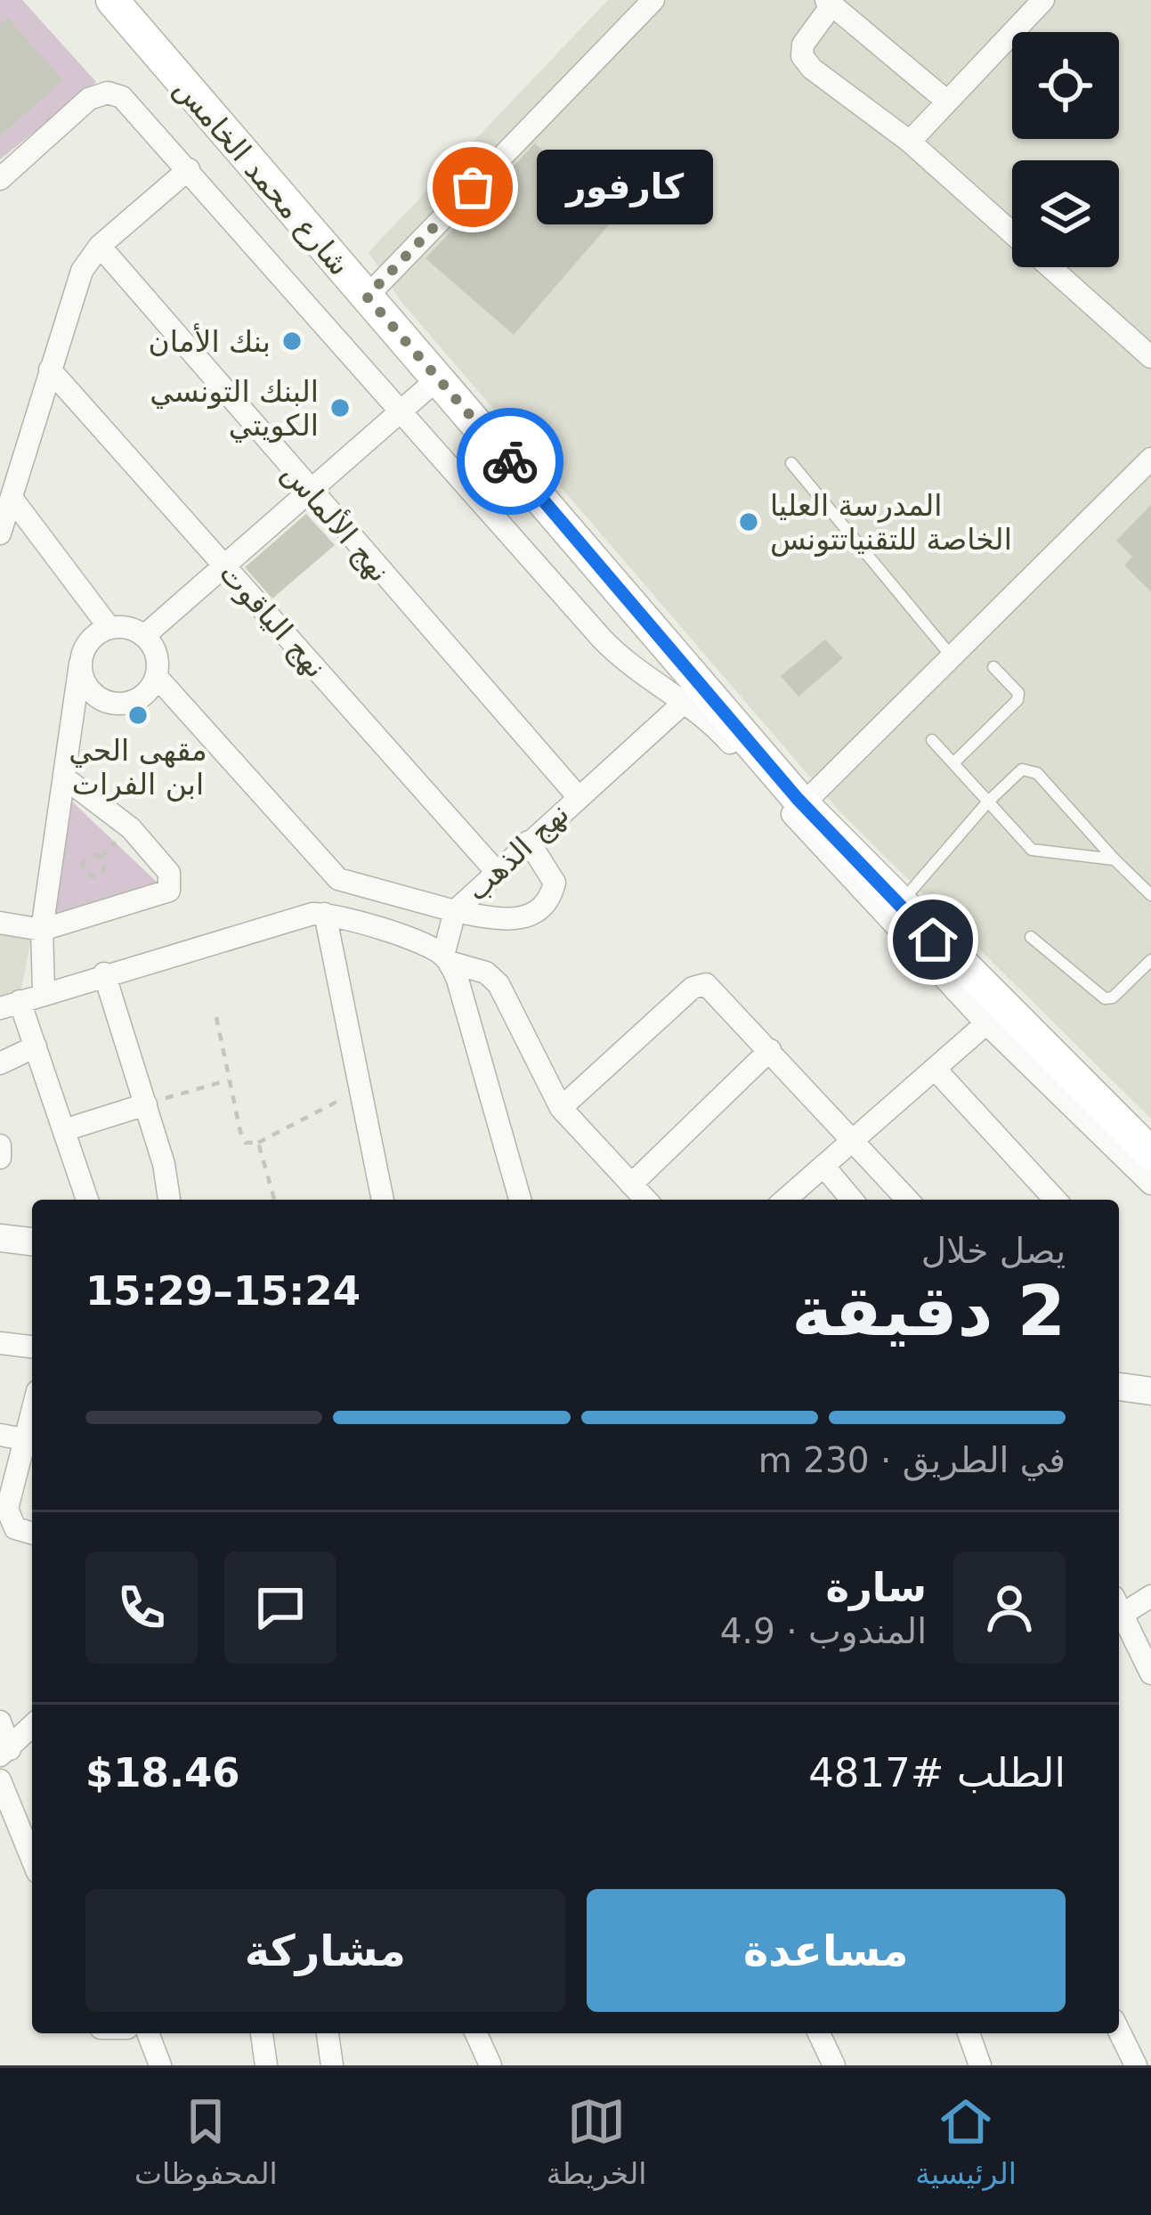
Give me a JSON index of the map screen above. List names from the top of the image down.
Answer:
{
  "streets": {
    "main road": ["شارع محمد الخامس"],
    "street": ["نهج الألماس", "نهج الياقوت", "نهج الذهب"]
  },
  "crossings": [
    ["نهج الألماس", "نهج الذهب"],
    ["نهج الياقوت", "نهج الذهب"]
  ],
  "places": [
    "كارفور",
    "بنك الأمان",
    "البنك التونسي الكويتي",
    "المدرسة العليا الخاصة للتقنياتتونس",
    "مقهى الحي ابن الفرات"
  ],
  "page": {
    "bubble": "كارفور",
    "heading": ["2 دقيقة", "يصل خلال", "15:24–15:29"],
    "panel": [
      "سارة",
      "المندوب · 4.9",
      "الطلب #4817",
      "$18.46"
    ],
    "bar": "في الطريق · 230 m",
    "buttons": ["مساعدة", "مشاركة"],
    "tabs": ["الرئيسية", "الخريطة", "المحفوظات"]
  }
}
